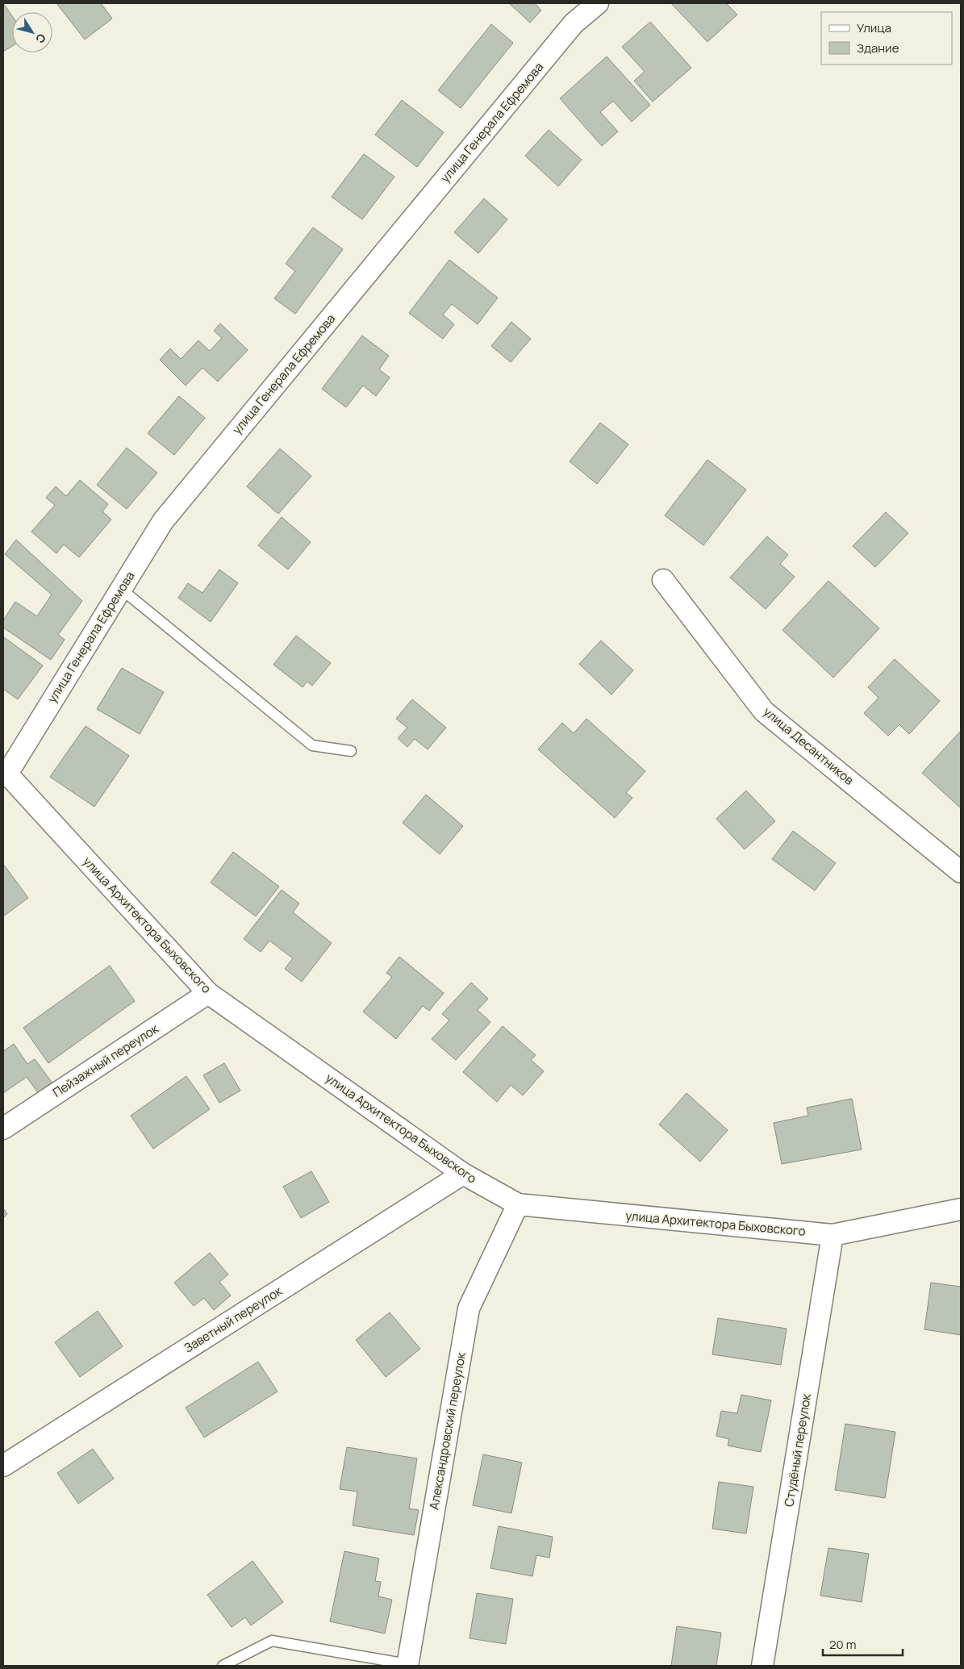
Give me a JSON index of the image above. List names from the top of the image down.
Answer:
{
  "streets": {
    "street": [
      "улица Генерала Ефремова",
      "улица Десантников",
      "улица Архитектора Быховского",
      "Пейзажный переулок",
      "Заветный переулок",
      "Александровский переулок",
      "Студёный переулок"
    ]
  },
  "crossings": [
    ["улица Генерала Ефремова", "улица Архитектора Быховского"],
    ["улица Архитектора Быховского", "Пейзажный переулок"],
    ["улица Архитектора Быховского", "Заветный переулок"],
    ["улица Архитектора Быховского", "Александровский переулок"],
    ["улица Архитектора Быховского", "Студёный переулок"]
  ],
  "legend": ["Улица", "Здание"],
  "scale_bar": "20 m",
  "north": "bottom right"
}
